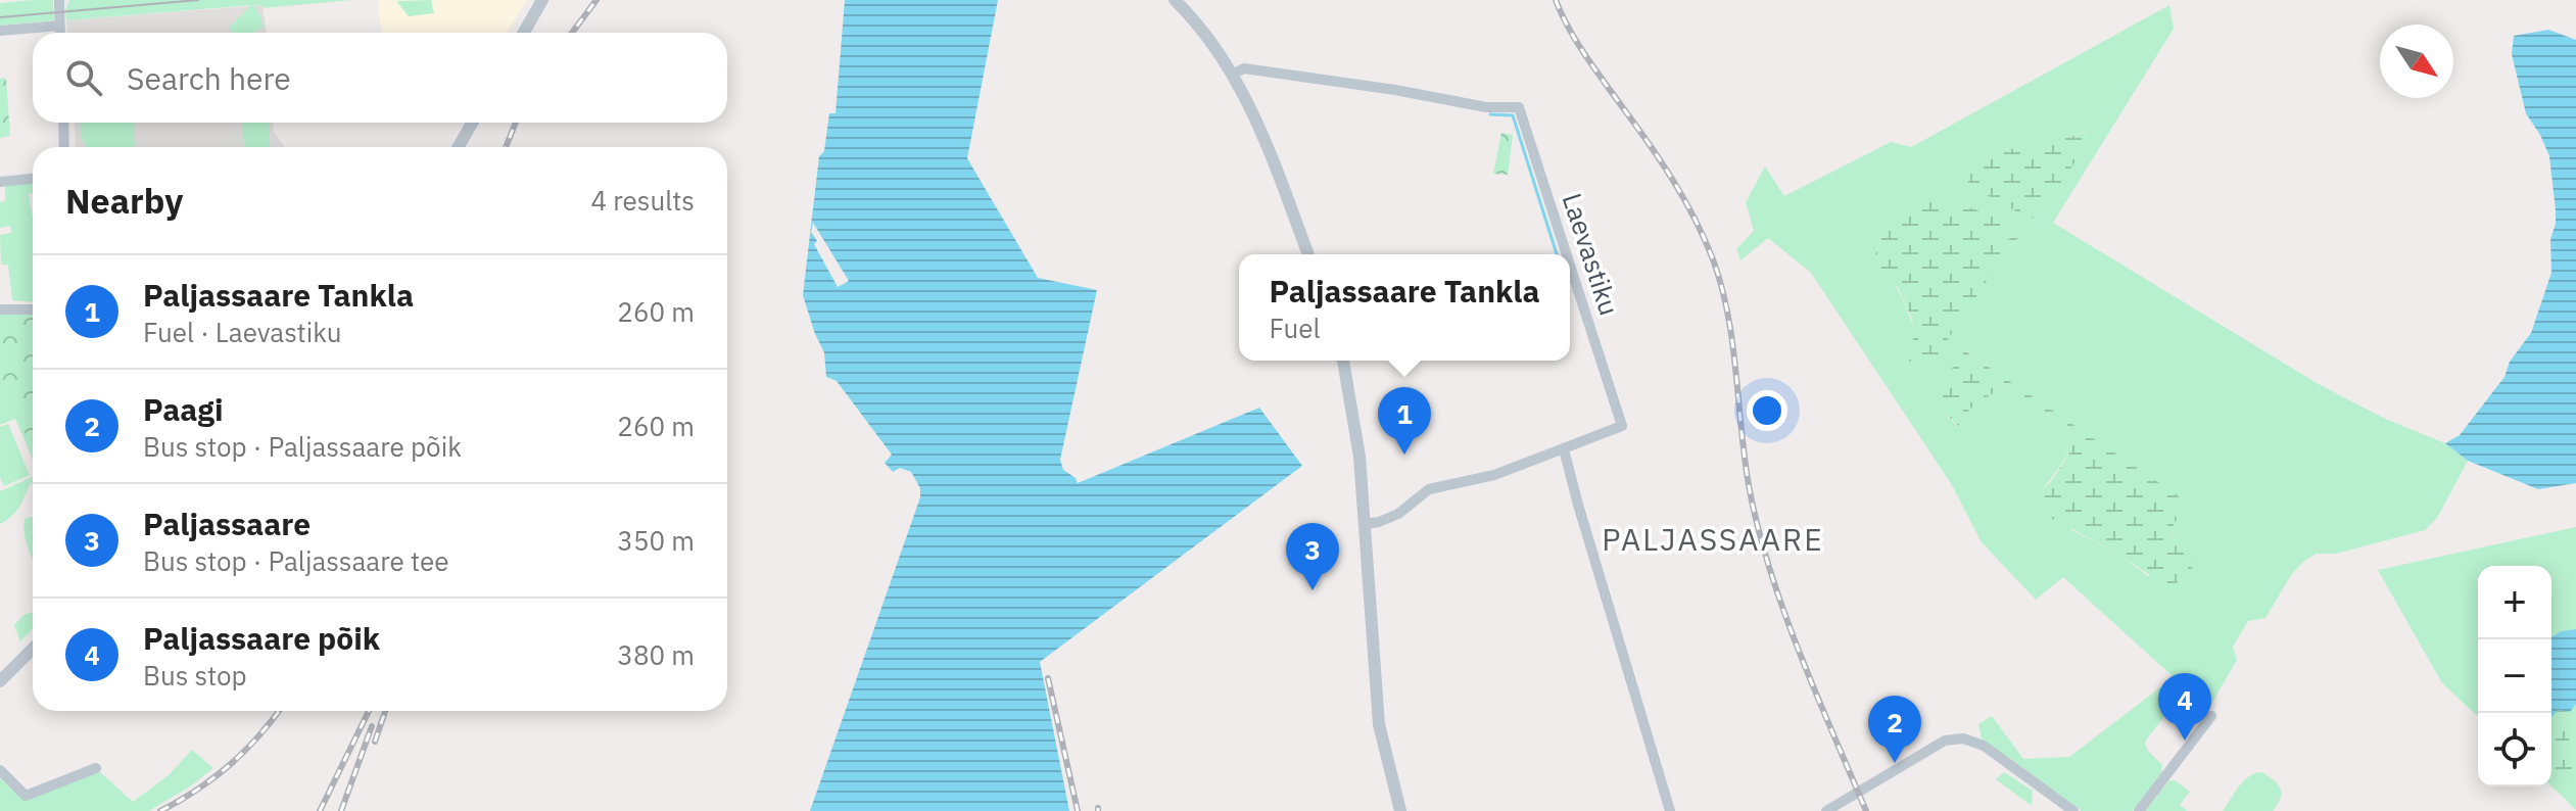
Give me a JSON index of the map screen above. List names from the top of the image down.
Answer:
{
  "streets": {
    "street": ["Laevastiku"]
  },
  "districts": ["PALJASSAARE"],
  "north": "bottom right",
  "page": {
    "search": "Search here",
    "heading": ["Nearby", "4 results"],
    "list": [
      {
        "mark": "1",
        "name": "Paljassaare Tankla",
        "note": "Fuel · Laevastiku",
        "value": "260 m"
      },
      {
        "mark": "2",
        "name": "Paagi",
        "note": "Bus stop · Paljassaare põik",
        "value": "260 m"
      },
      {
        "mark": "3",
        "name": "Paljassaare",
        "note": "Bus stop · Paljassaare tee",
        "value": "350 m"
      },
      {
        "mark": "4",
        "name": "Paljassaare põik",
        "note": "Bus stop",
        "value": "380 m"
      }
    ],
    "popup": ["Paljassaare Tankla", "Fuel"],
    "pins": [
      "1",
      "3",
      "4",
      "2"
    ],
    "map_buttons": ["+", "−"]
  }
}
